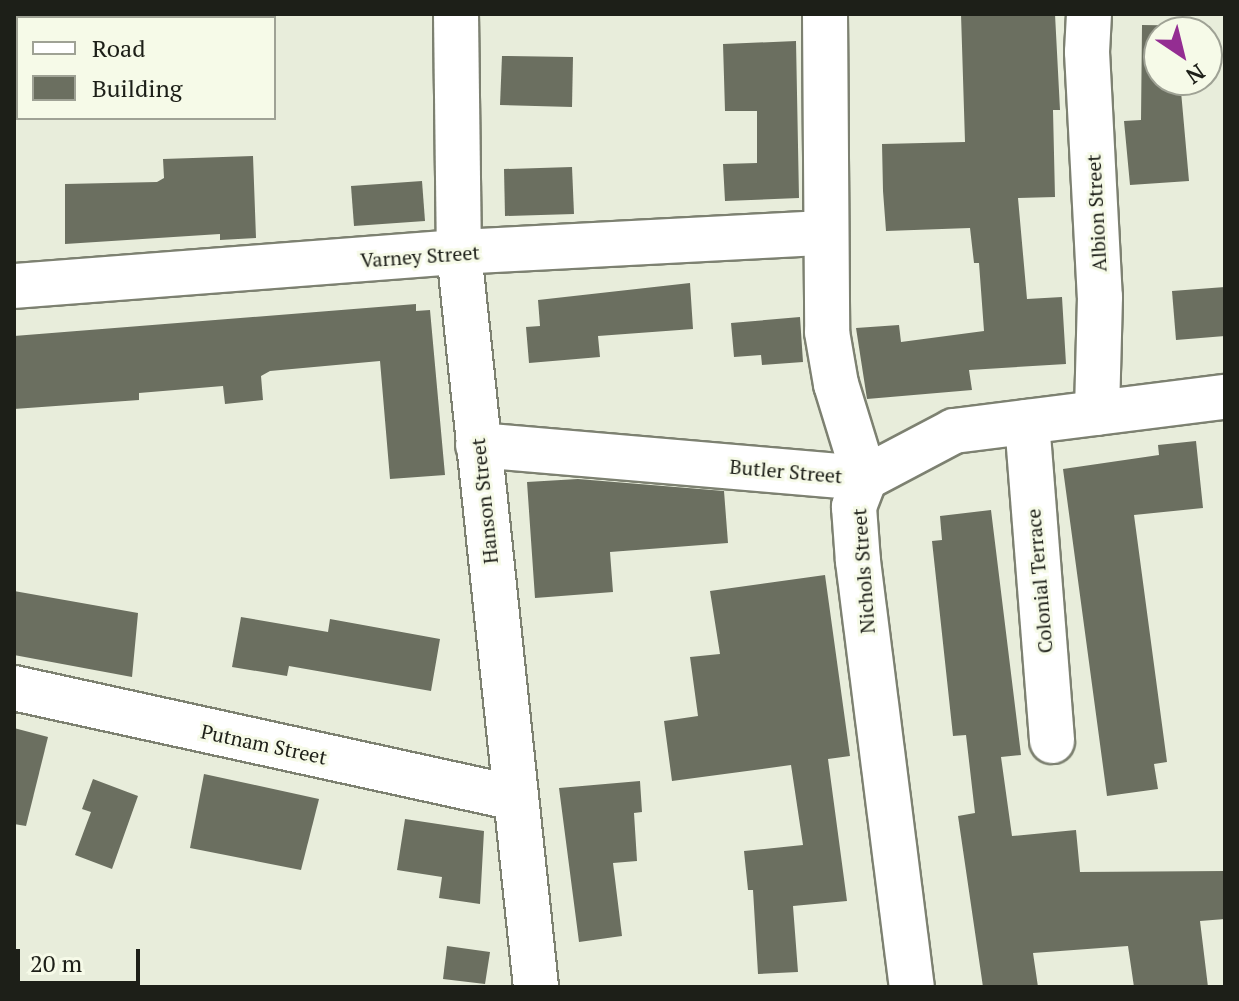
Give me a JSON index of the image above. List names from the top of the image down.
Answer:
{
  "streets": {
    "street": [
      "Albion Street",
      "Varney Street",
      "Butler Street",
      "Hanson Street",
      "Nichols Street",
      "Colonial Terrace",
      "Putnam Street"
    ]
  },
  "crossings": [
    ["Albion Street", "Butler Street"],
    ["Varney Street", "Hanson Street"],
    ["Butler Street", "Hanson Street"],
    ["Butler Street", "Nichols Street"],
    ["Butler Street", "Colonial Terrace"],
    ["Hanson Street", "Putnam Street"]
  ],
  "legend": ["Road", "Building"],
  "scale_bar": "20 m",
  "north": "bottom right"
}
